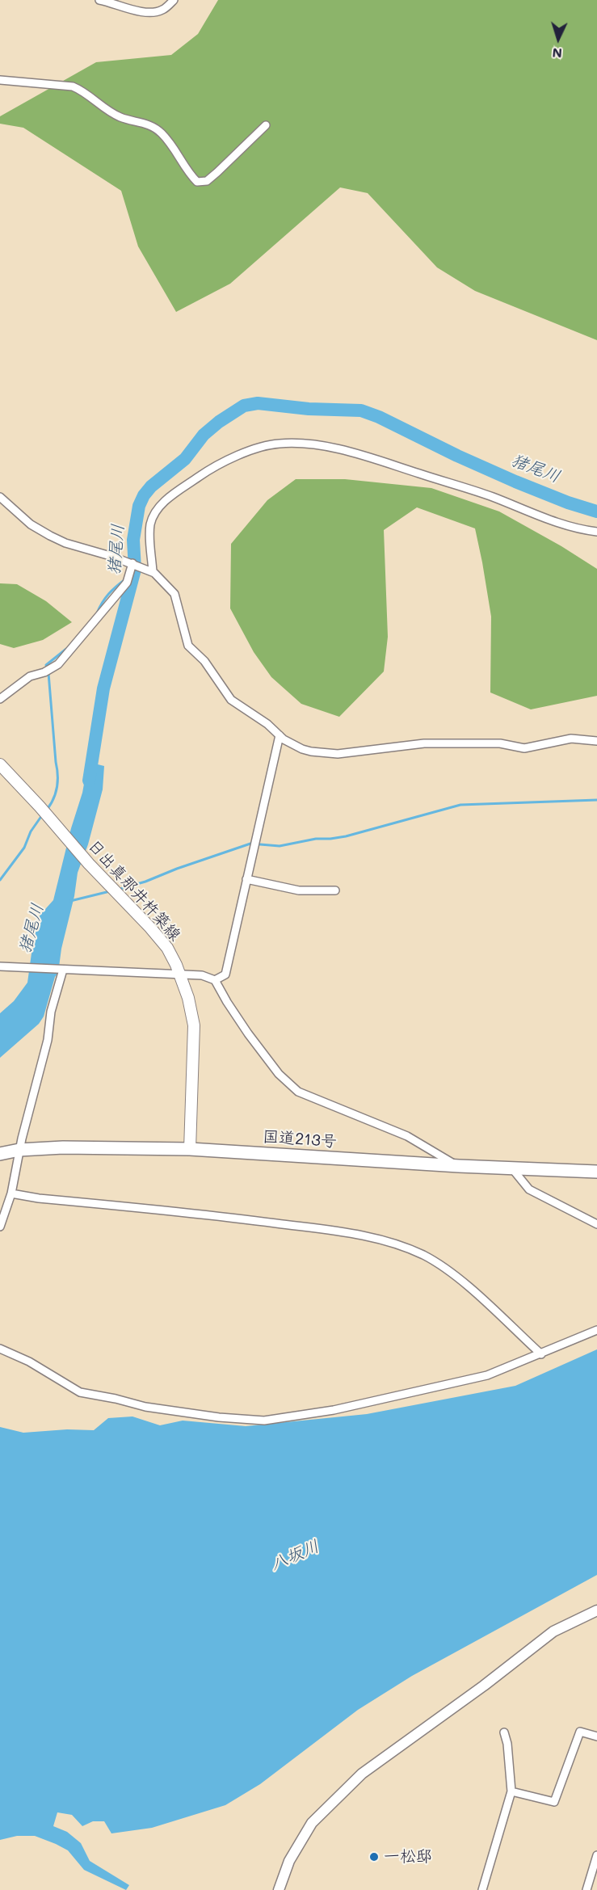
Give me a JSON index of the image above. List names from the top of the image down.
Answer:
{
  "streets": {
    "highway": ["国道213号"],
    "main road": ["日出真那井杵築線"]
  },
  "crossings": [
    ["日出真那井杵築線", "国道213号"]
  ],
  "water": ["猪尾川", "八坂川"],
  "places": ["一松邸"],
  "north": "bottom"
}
